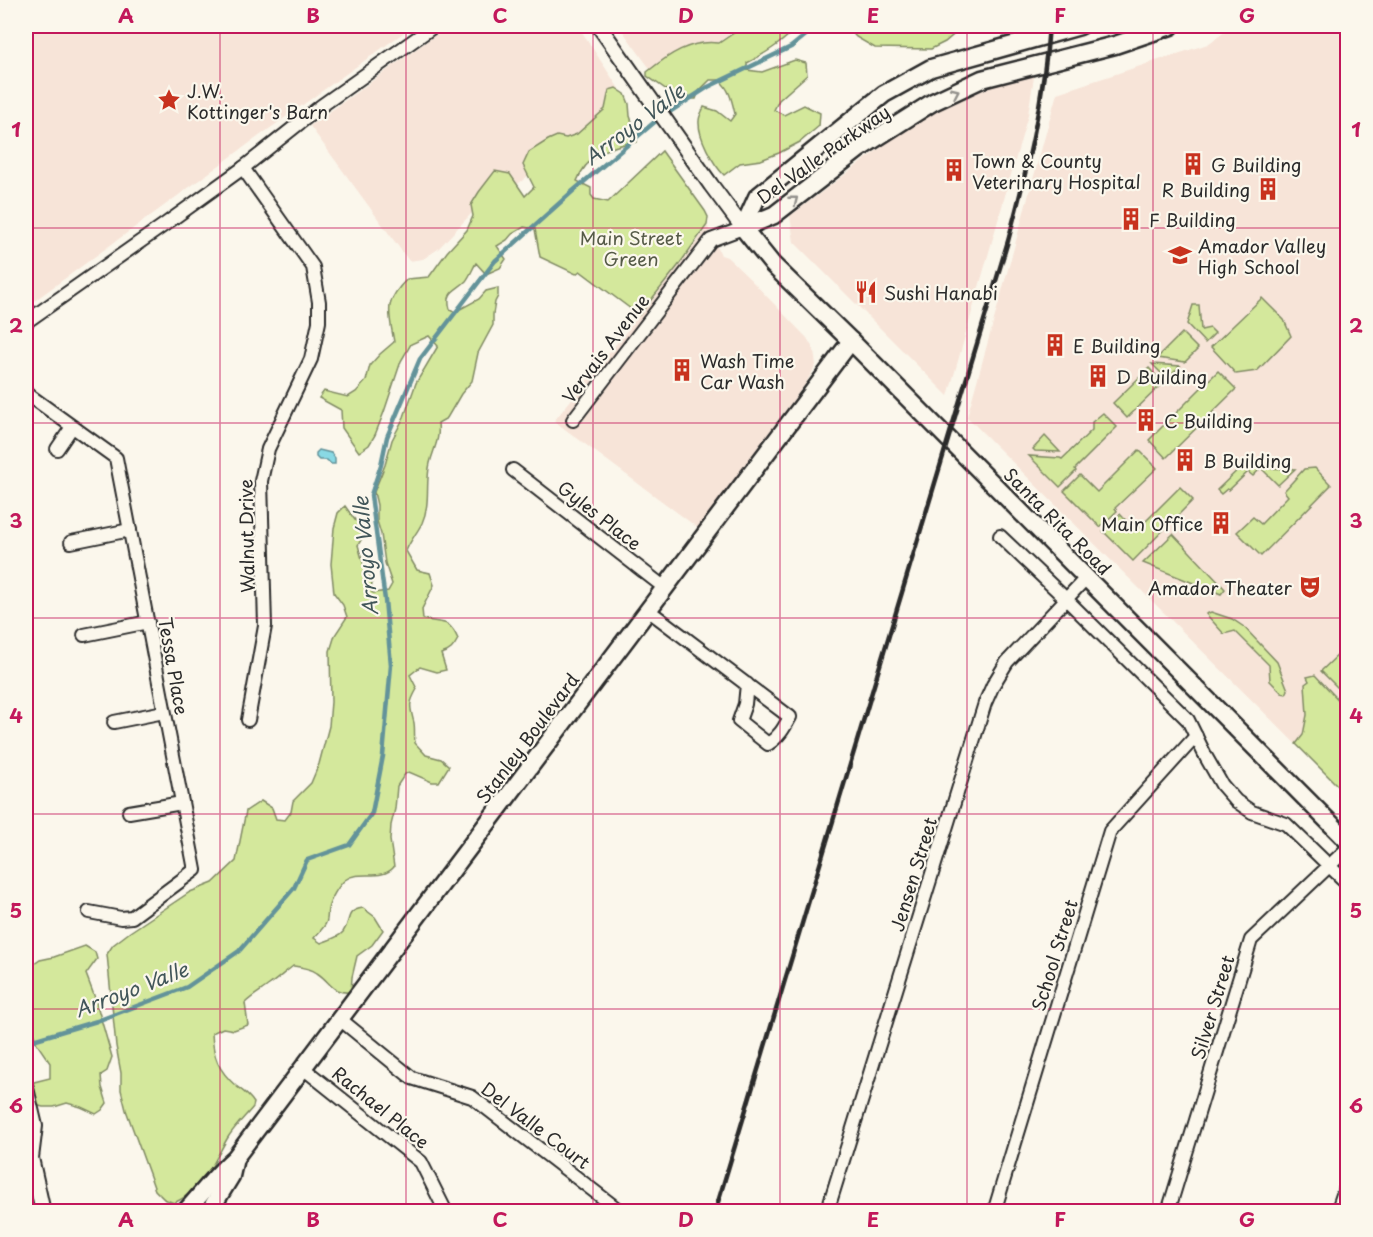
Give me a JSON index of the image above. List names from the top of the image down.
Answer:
{
  "streets": {
    "main road": ["Del Valle Parkway", "Santa Rita Road", "Stanley Boulevard"],
    "street": [
      "Vervais Avenue",
      "Gyles Place",
      "Walnut Drive",
      "Tessa Place",
      "Jensen Street",
      "School Street",
      "Silver Street",
      "Rachael Place",
      "Del Valle Court"
    ]
  },
  "crossings": [
    ["Del Valle Parkway", "Vervais Avenue"],
    ["Del Valle Parkway", "Santa Rita Road"],
    ["Vervais Avenue", "Santa Rita Road"],
    ["Gyles Place", "Stanley Boulevard"],
    ["Santa Rita Road", "Stanley Boulevard"],
    ["Santa Rita Road", "Jensen Street"],
    ["Stanley Boulevard", "Rachael Place"],
    ["Stanley Boulevard", "Del Valle Court"]
  ],
  "water": ["Arroyo Valle"],
  "parks": ["Main Street Green"],
  "places": {
    "place": ["J.W. Kottinger's Barn"],
    "building": [
      "G Building",
      "Town & County Veterinary Hospital",
      "R Building",
      "F Building",
      "E Building",
      "Wash Time Car Wash",
      "D Building",
      "C Building",
      "B Building",
      "Main Office"
    ],
    "school or university": ["Amador Valley High School"],
    "restaurant": ["Sushi Hanabi"],
    "theatre": ["Amador Theater"]
  },
  "grid": {
    "columns": [
      "A",
      "B",
      "C",
      "D",
      "E",
      "F",
      "G"
    ],
    "rows": [
      "1",
      "2",
      "3",
      "4",
      "5",
      "6"
    ]
  }
}
